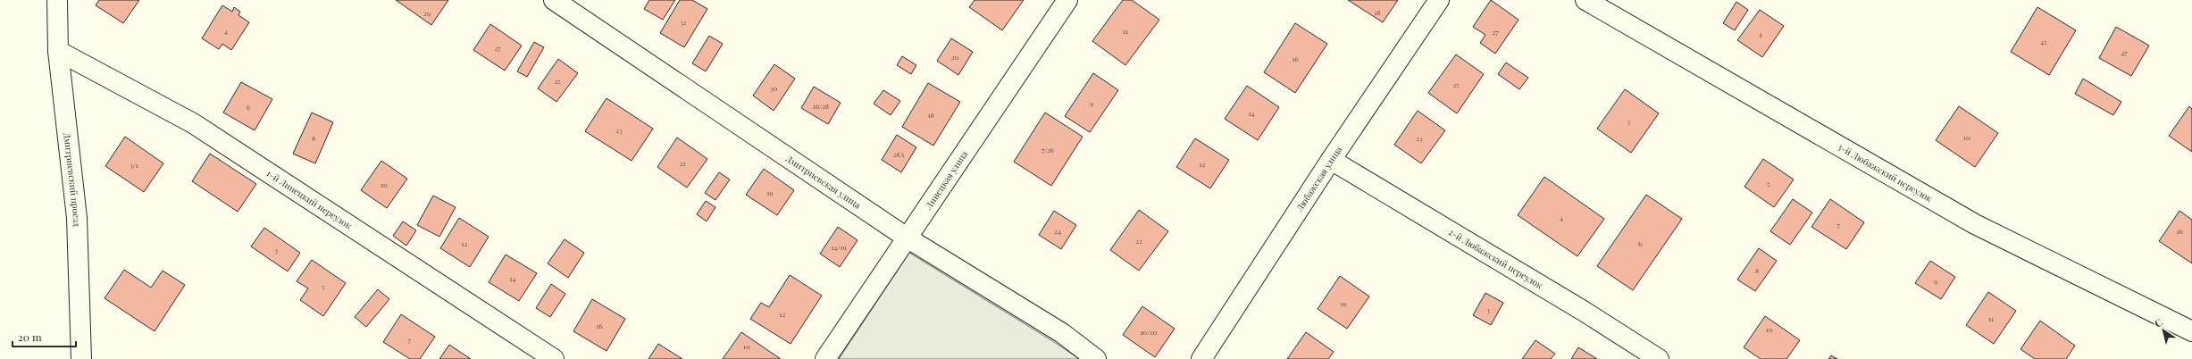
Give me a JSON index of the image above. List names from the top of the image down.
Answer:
{
  "streets": {
    "street": [
      "3-й Любажский переулок",
      "Любажская улица",
      "Дмитриевский проезд",
      "Линецкая улица",
      "Дмитриевская улица",
      "1-й Линецкий переулок",
      "2-й Любажский переулок"
    ]
  },
  "crossings": [
    ["Любажская улица", "2-й Любажский переулок"],
    ["Дмитриевский проезд", "1-й Линецкий переулок"],
    ["Линецкая улица", "Дмитриевская улица"]
  ],
  "house_numbers": [
    "18",
    "29",
    "32",
    "4",
    "11",
    "27",
    "4",
    "45",
    "27",
    "47",
    "20",
    "16",
    "25",
    "25",
    "30",
    "9",
    "16/28",
    "6",
    "14",
    "18",
    "3",
    "23",
    "10",
    "8",
    "23",
    "7/26",
    "28А",
    "21",
    "12",
    "3/1",
    "5",
    "10",
    "19",
    "4",
    "7",
    "24",
    "16",
    "22",
    "12",
    "6",
    "14/19",
    "3",
    "8",
    "14",
    "9",
    "5",
    "19",
    "3",
    "12",
    "11",
    "16",
    "10",
    "10/20",
    "7",
    "10"
  ],
  "scale_bar": "20 m",
  "north": "top left"
}
